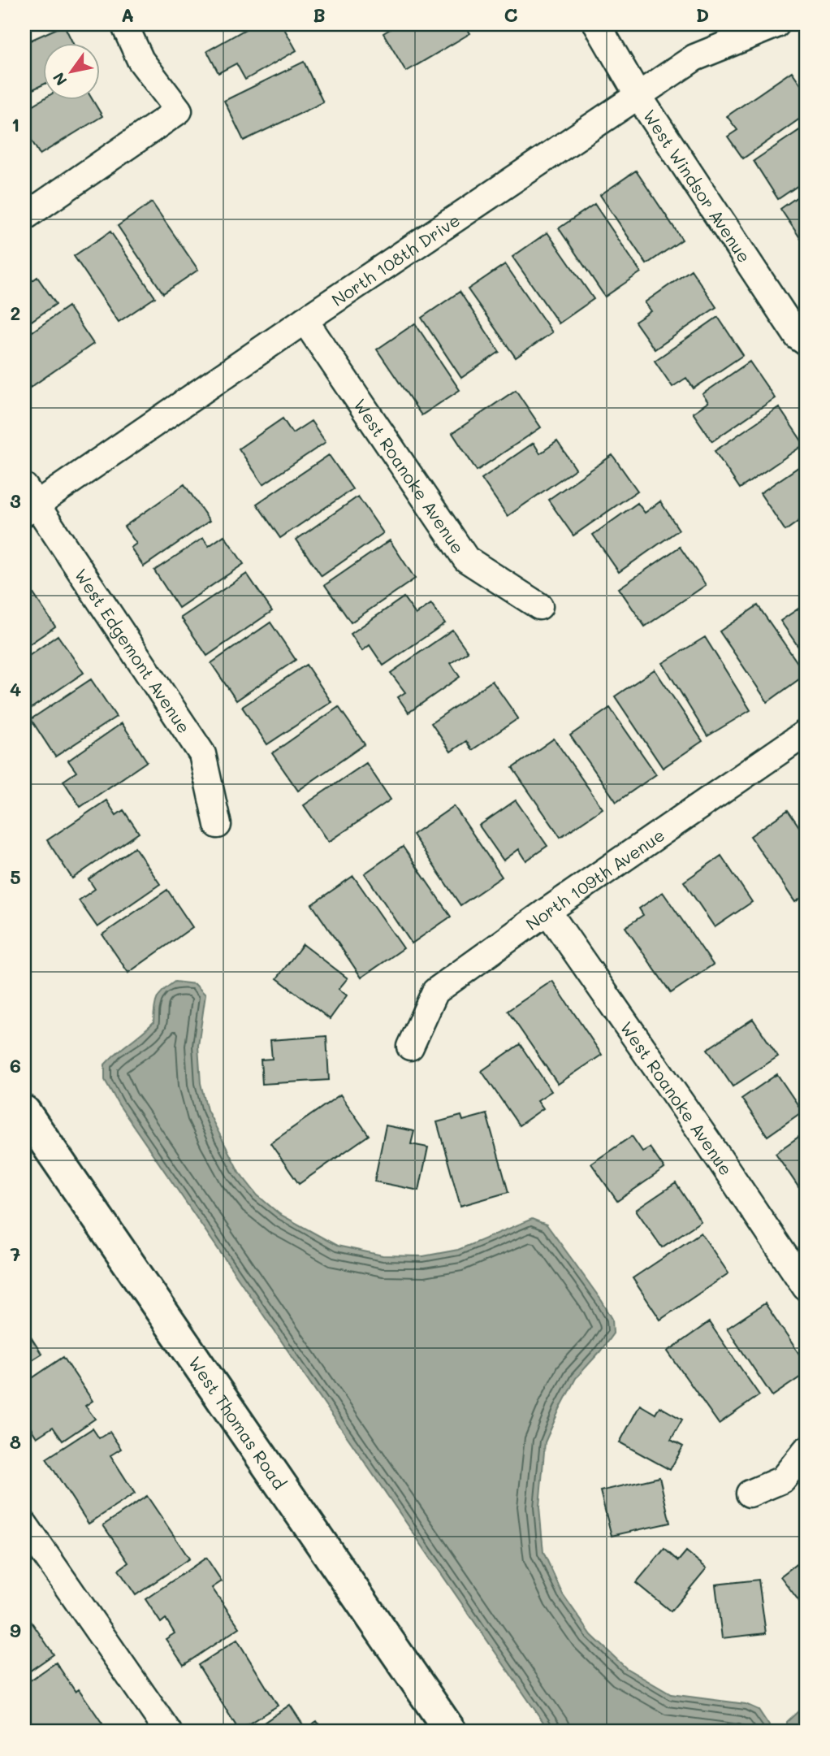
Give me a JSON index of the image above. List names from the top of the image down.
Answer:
{
  "streets": {
    "main road": ["West Thomas Road"],
    "street": [
      "West Windsor Avenue",
      "North 108th Drive",
      "West Roanoke Avenue",
      "West Edgemont Avenue",
      "North 109th Avenue"
    ]
  },
  "crossings": [
    ["West Windsor Avenue", "North 108th Drive"],
    ["North 108th Drive", "West Roanoke Avenue"],
    ["North 108th Drive", "West Edgemont Avenue"],
    ["West Roanoke Avenue", "North 109th Avenue"]
  ],
  "north": "bottom left",
  "grid": {
    "columns": [
      "A",
      "B",
      "C",
      "D"
    ],
    "rows": [
      "1",
      "2",
      "3",
      "4",
      "5",
      "6",
      "7",
      "8",
      "9"
    ]
  }
}
